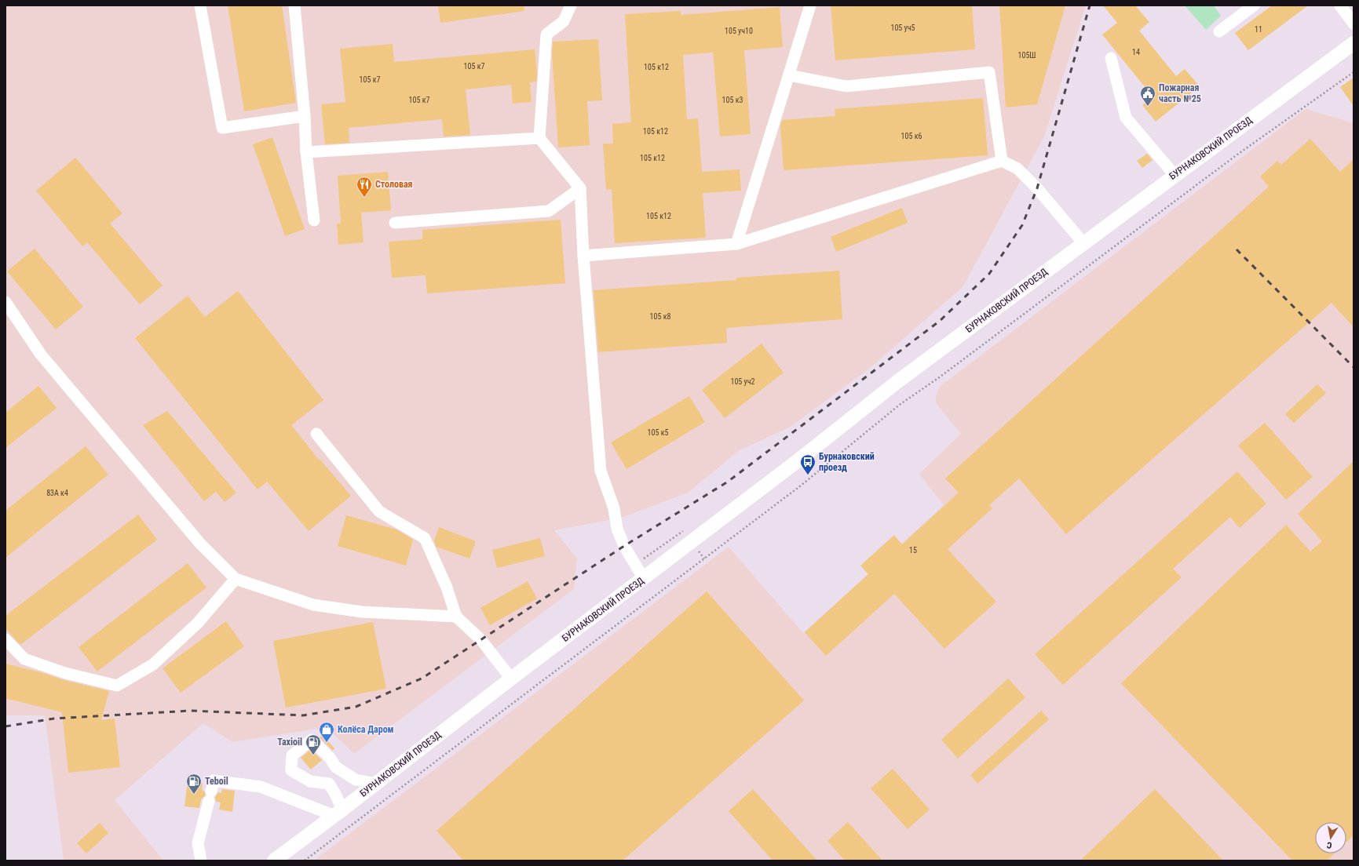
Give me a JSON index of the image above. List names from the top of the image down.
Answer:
{
  "streets": {
    "main road": ["БУРНАКОВСКИЙ ПРОЕЗД"]
  },
  "places": {
    "public building": ["Пожарная часть №25"],
    "restaurant": ["Столовая"],
    "bus stop": ["Бурнаковский проезд"],
    "shop": ["Колёса Даром"],
    "fuel station": ["Taxioil", "Teboil"]
  },
  "house_numbers": [
    "105 уч5",
    "11",
    "105 уч10",
    "14",
    "105Ш",
    "105 к7",
    "105 к12",
    "105 к7",
    "105 к7",
    "105 к3",
    "105 к12",
    "105 к6",
    "105 к12",
    "105 к12",
    "105 к8",
    "105 уч2",
    "105 к5",
    "83А к4",
    "15"
  ],
  "north": "bottom"
}
